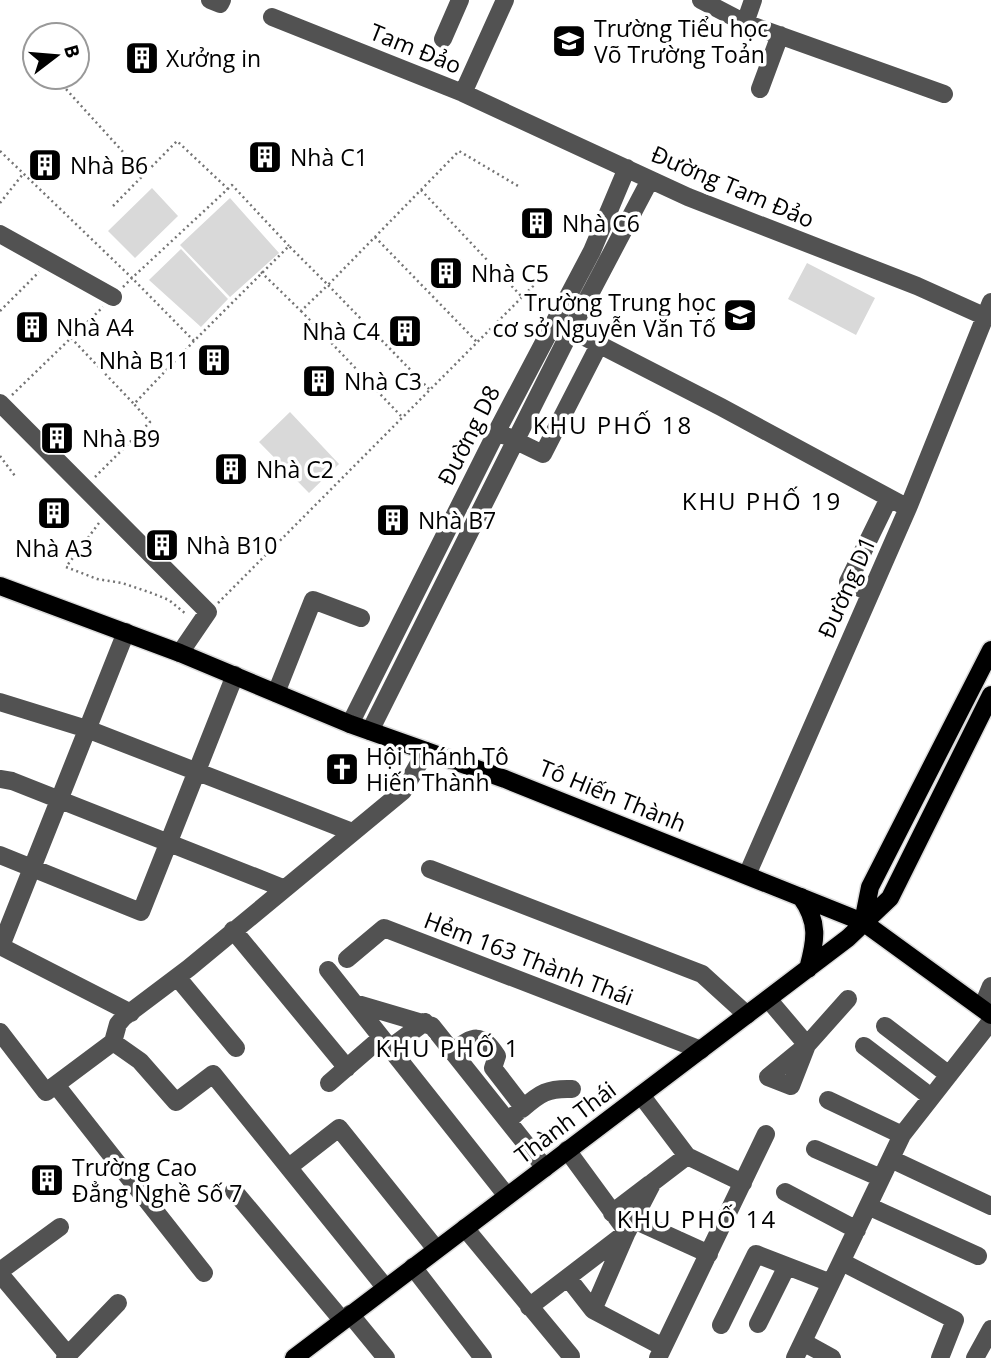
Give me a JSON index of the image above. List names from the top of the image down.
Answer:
{
  "streets": {
    "main road": ["Tô Hiến Thành", "Thành Thái"],
    "street": [
      "Tam Đảo",
      "Đường Tam Đảo",
      "Đường D8",
      "Đường D1",
      "Hẻm 163 Thành Thái"
    ]
  },
  "crossings": [
    ["Tam Đảo", "Đường Tam Đảo"],
    ["Đường Tam Đảo", "Đường D8"],
    ["Đường Tam Đảo", "Đường D1"],
    ["Đường D8", "Tô Hiến Thành"],
    ["Đường D1", "Tô Hiến Thành"],
    ["Tô Hiến Thành", "Thành Thái"],
    ["Hẻm 163 Thành Thái", "Thành Thái"]
  ],
  "districts": [
    "KHU PHỐ 18",
    "KHU PHỐ 19",
    "KHU PHỐ 1",
    "KHU PHỐ 14"
  ],
  "places": {
    "school or university": ["Trường Tiểu học Võ Trường Toản", "Trường Trung học cơ sở Nguyễn Văn Tố"],
    "building": [
      "Xưởng in",
      "Nhà C1",
      "Nhà B6",
      "Nhà C6",
      "Nhà C5",
      "Nhà A4",
      "Nhà C4",
      "Nhà B11",
      "Nhà C3",
      "Nhà B9",
      "Nhà C2",
      "Nhà A3",
      "Nhà B7",
      "Nhà B10",
      "Trường Cao Đẳng Nghề Số 7"
    ],
    "church": ["Hội Thánh Tô Hiến Thành"]
  },
  "north": "right"
}
